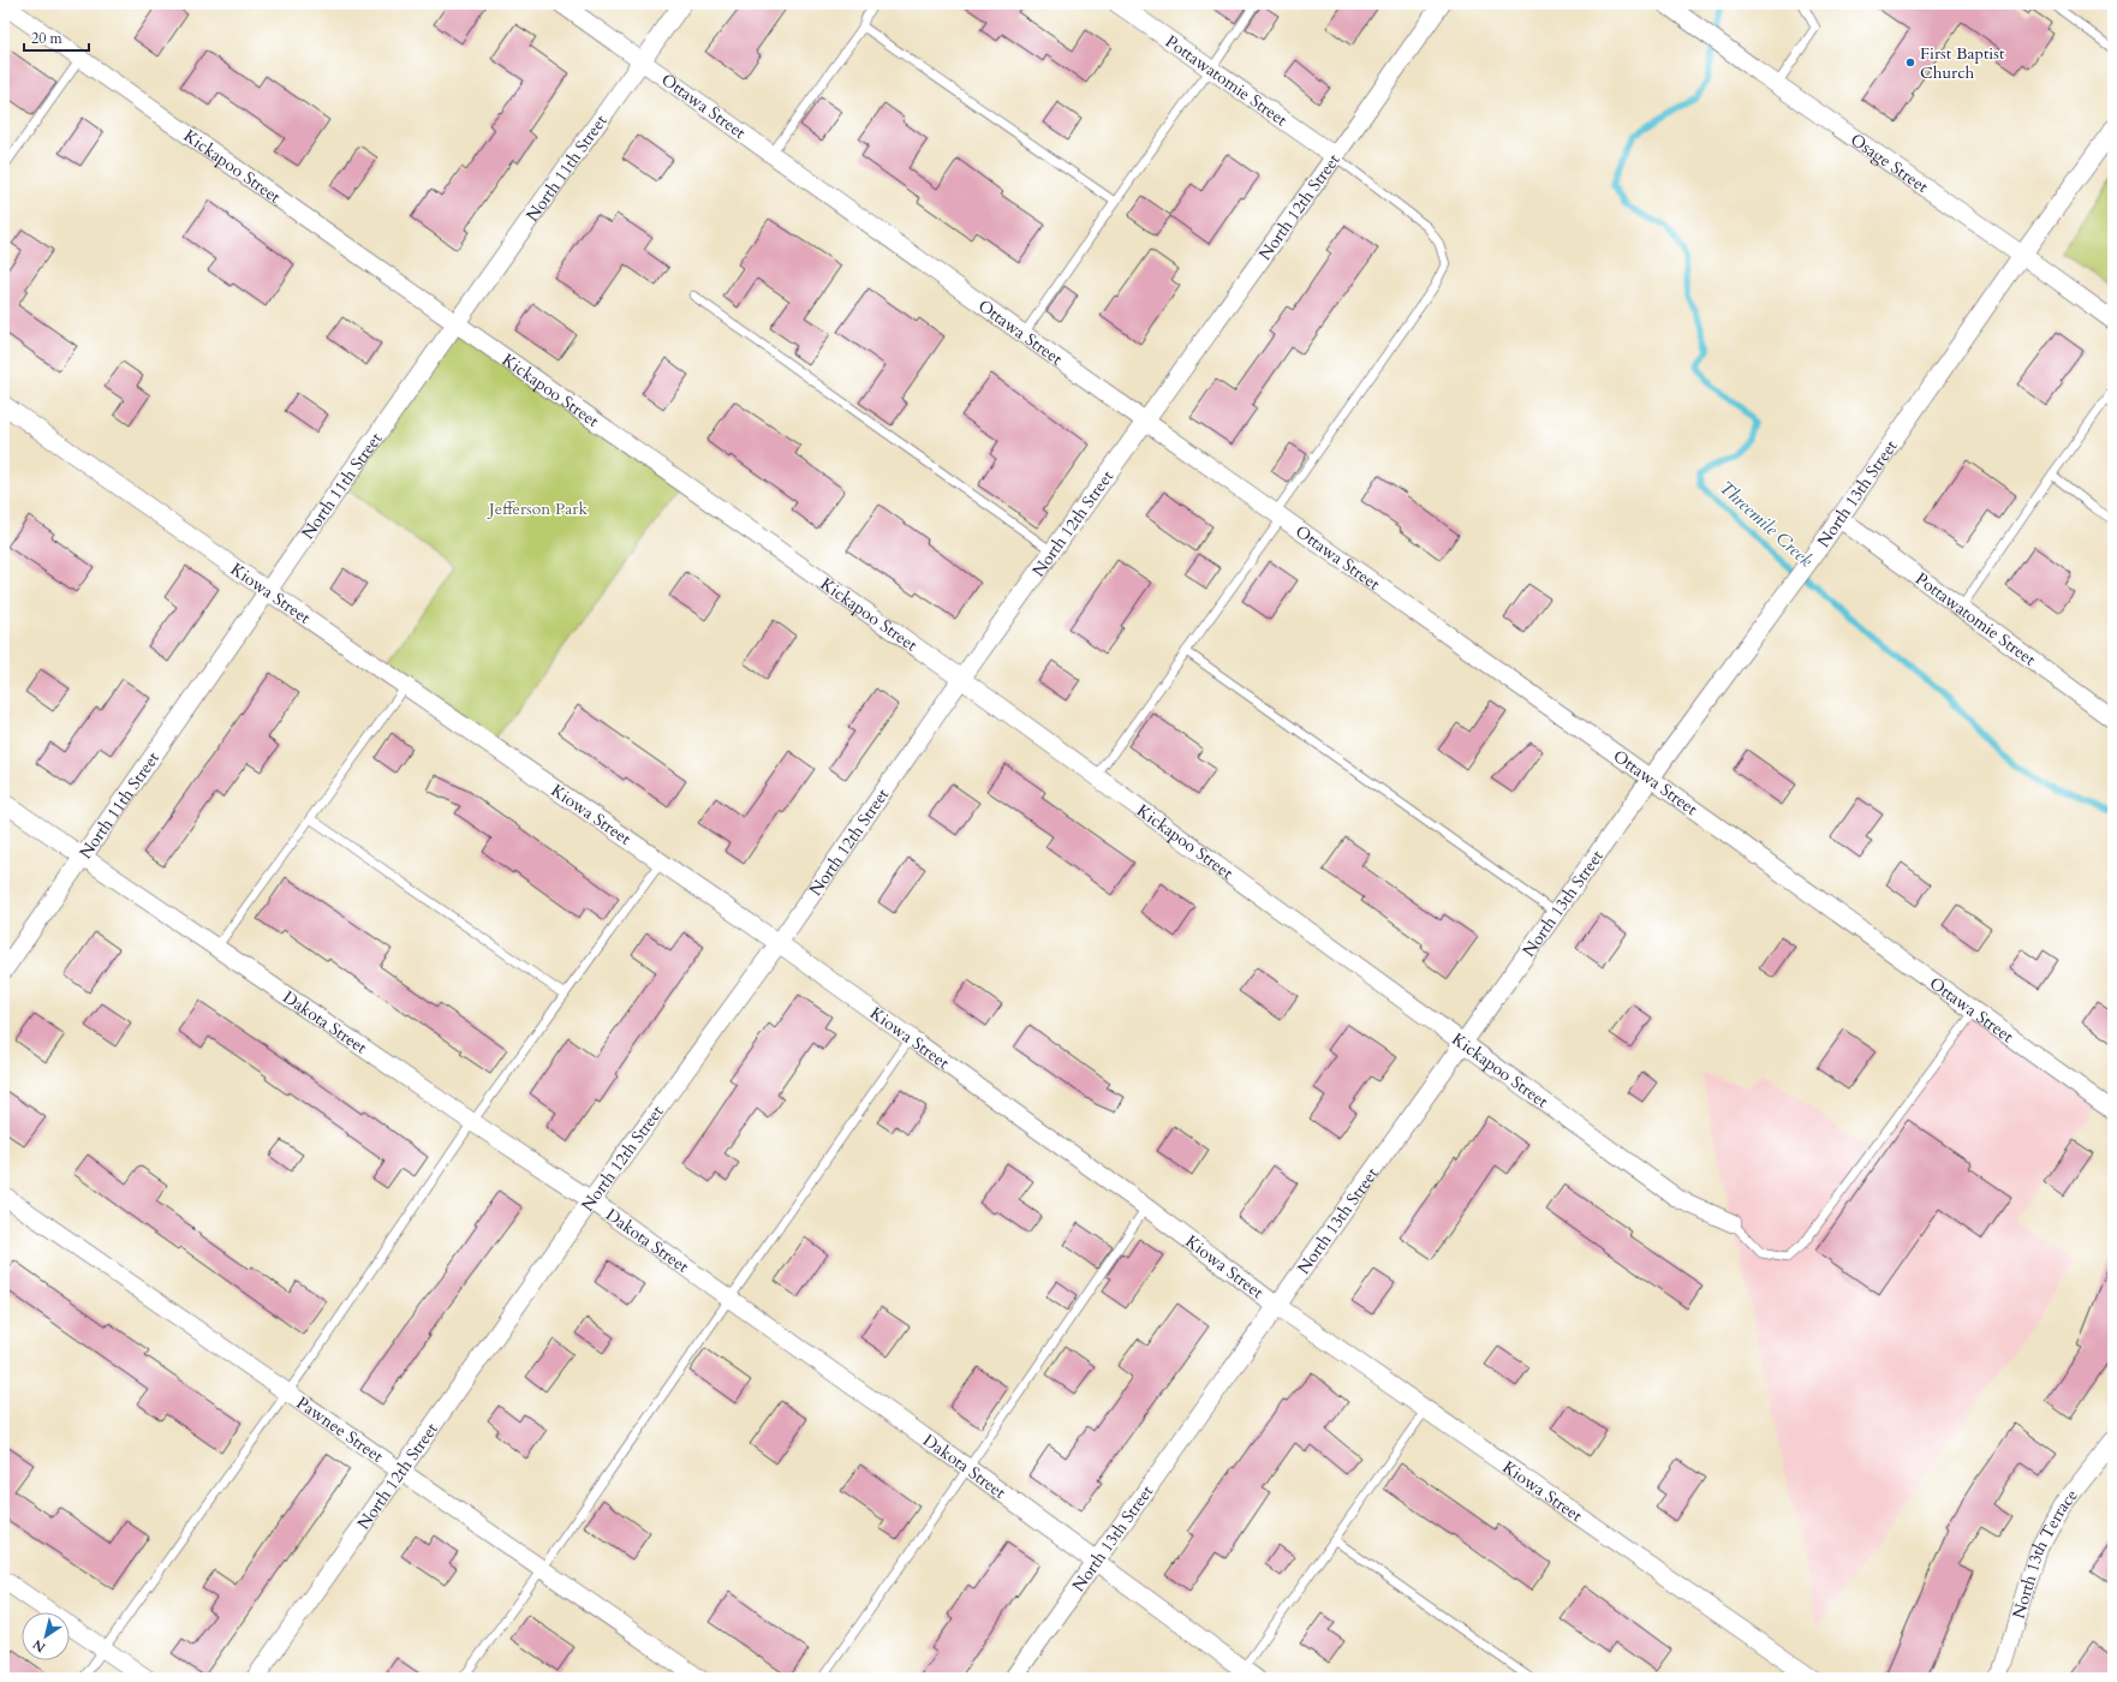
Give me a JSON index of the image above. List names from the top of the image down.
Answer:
{
  "streets": {
    "street": [
      "Pottawatomie Street",
      "Ottawa Street",
      "Osage Street",
      "Kickapoo Street",
      "North 11th Street",
      "North 12th Street",
      "North 13th Street",
      "Kiowa Street",
      "Dakota Street",
      "Pawnee Street",
      "North 13th Terrace"
    ]
  },
  "crossings": [
    ["Pottawatomie Street", "North 12th Street"],
    ["Pottawatomie Street", "North 13th Street"],
    ["Ottawa Street", "North 11th Street"],
    ["Ottawa Street", "North 12th Street"],
    ["Ottawa Street", "North 13th Street"],
    ["Osage Street", "North 13th Street"],
    ["Kickapoo Street", "North 11th Street"],
    ["Kickapoo Street", "North 12th Street"],
    ["Kickapoo Street", "North 13th Street"],
    ["North 11th Street", "Kiowa Street"],
    ["North 11th Street", "Dakota Street"],
    ["North 12th Street", "Kiowa Street"],
    ["North 12th Street", "Dakota Street"],
    ["North 12th Street", "Pawnee Street"],
    ["North 13th Street", "Kiowa Street"],
    ["North 13th Street", "Dakota Street"]
  ],
  "water": ["Threemile Creek"],
  "parks": ["Jefferson Park"],
  "places": ["First Baptist Church"],
  "scale_bar": "20 m",
  "north": "bottom left"
}
